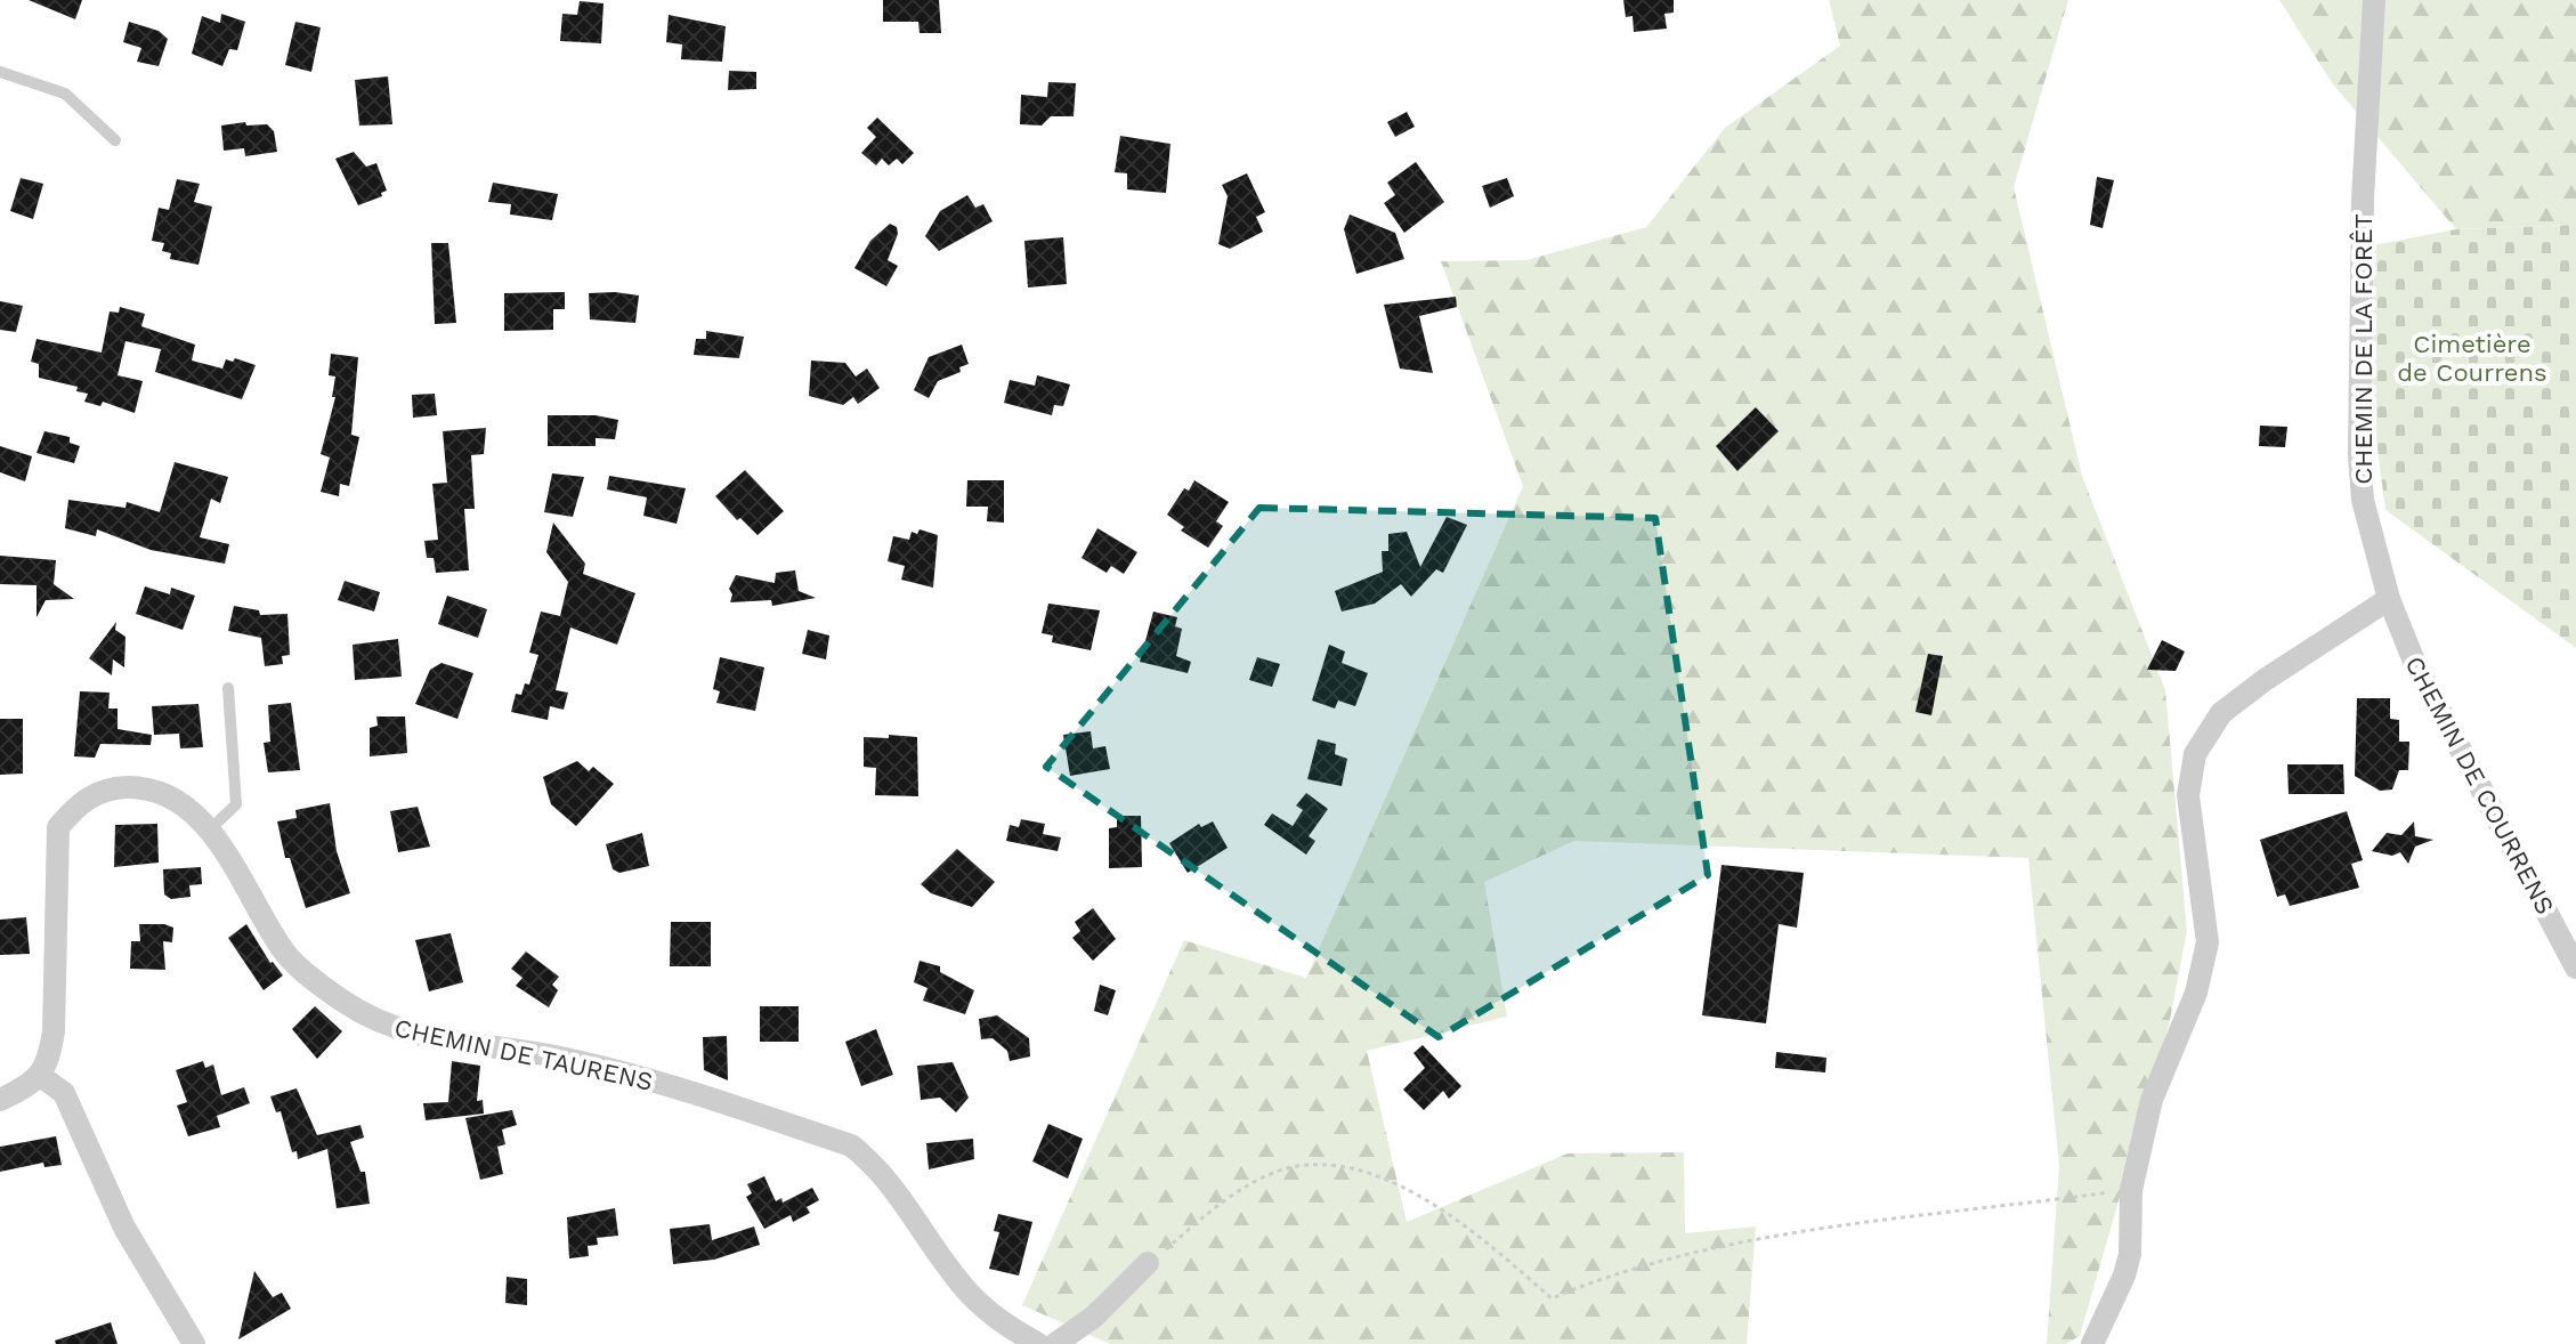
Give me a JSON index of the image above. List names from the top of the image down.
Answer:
{
  "streets": {
    "street": ["CHEMIN DE LA FORÊT", "CHEMIN DE COURRENS", "CHEMIN DE TAURENS"]
  },
  "crossings": [
    ["CHEMIN DE LA FORÊT", "CHEMIN DE COURRENS"]
  ],
  "parks": ["Cimetière de Courrens"]
}
